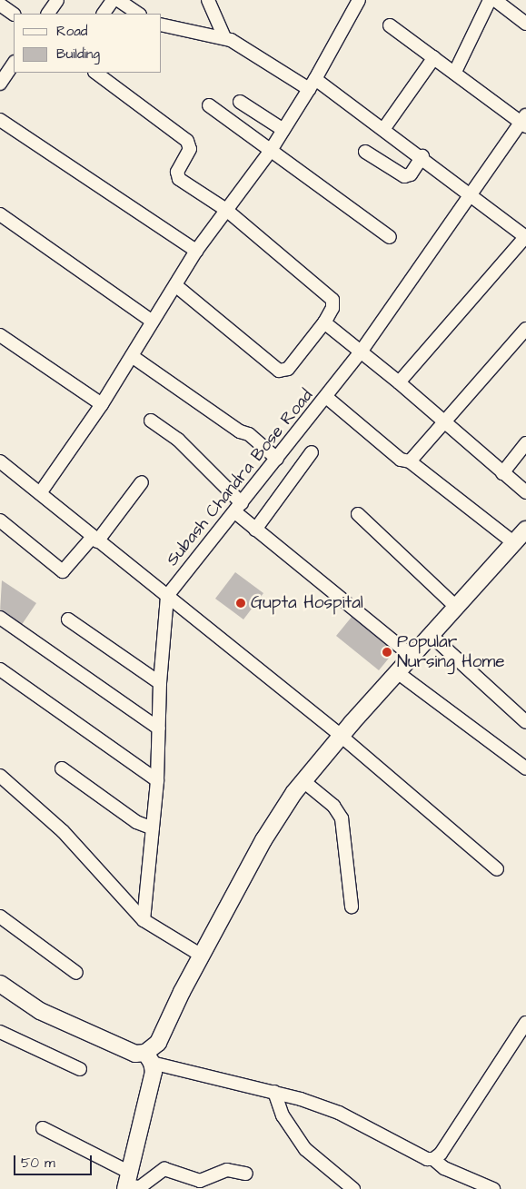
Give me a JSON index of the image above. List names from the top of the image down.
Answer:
{
  "streets": {
    "street": ["Subash Chandra Bose Road"]
  },
  "places": ["Gupta Hospital", "Popular Nursing Home"],
  "legend": ["Road", "Building"],
  "scale_bar": "50 m"
}
